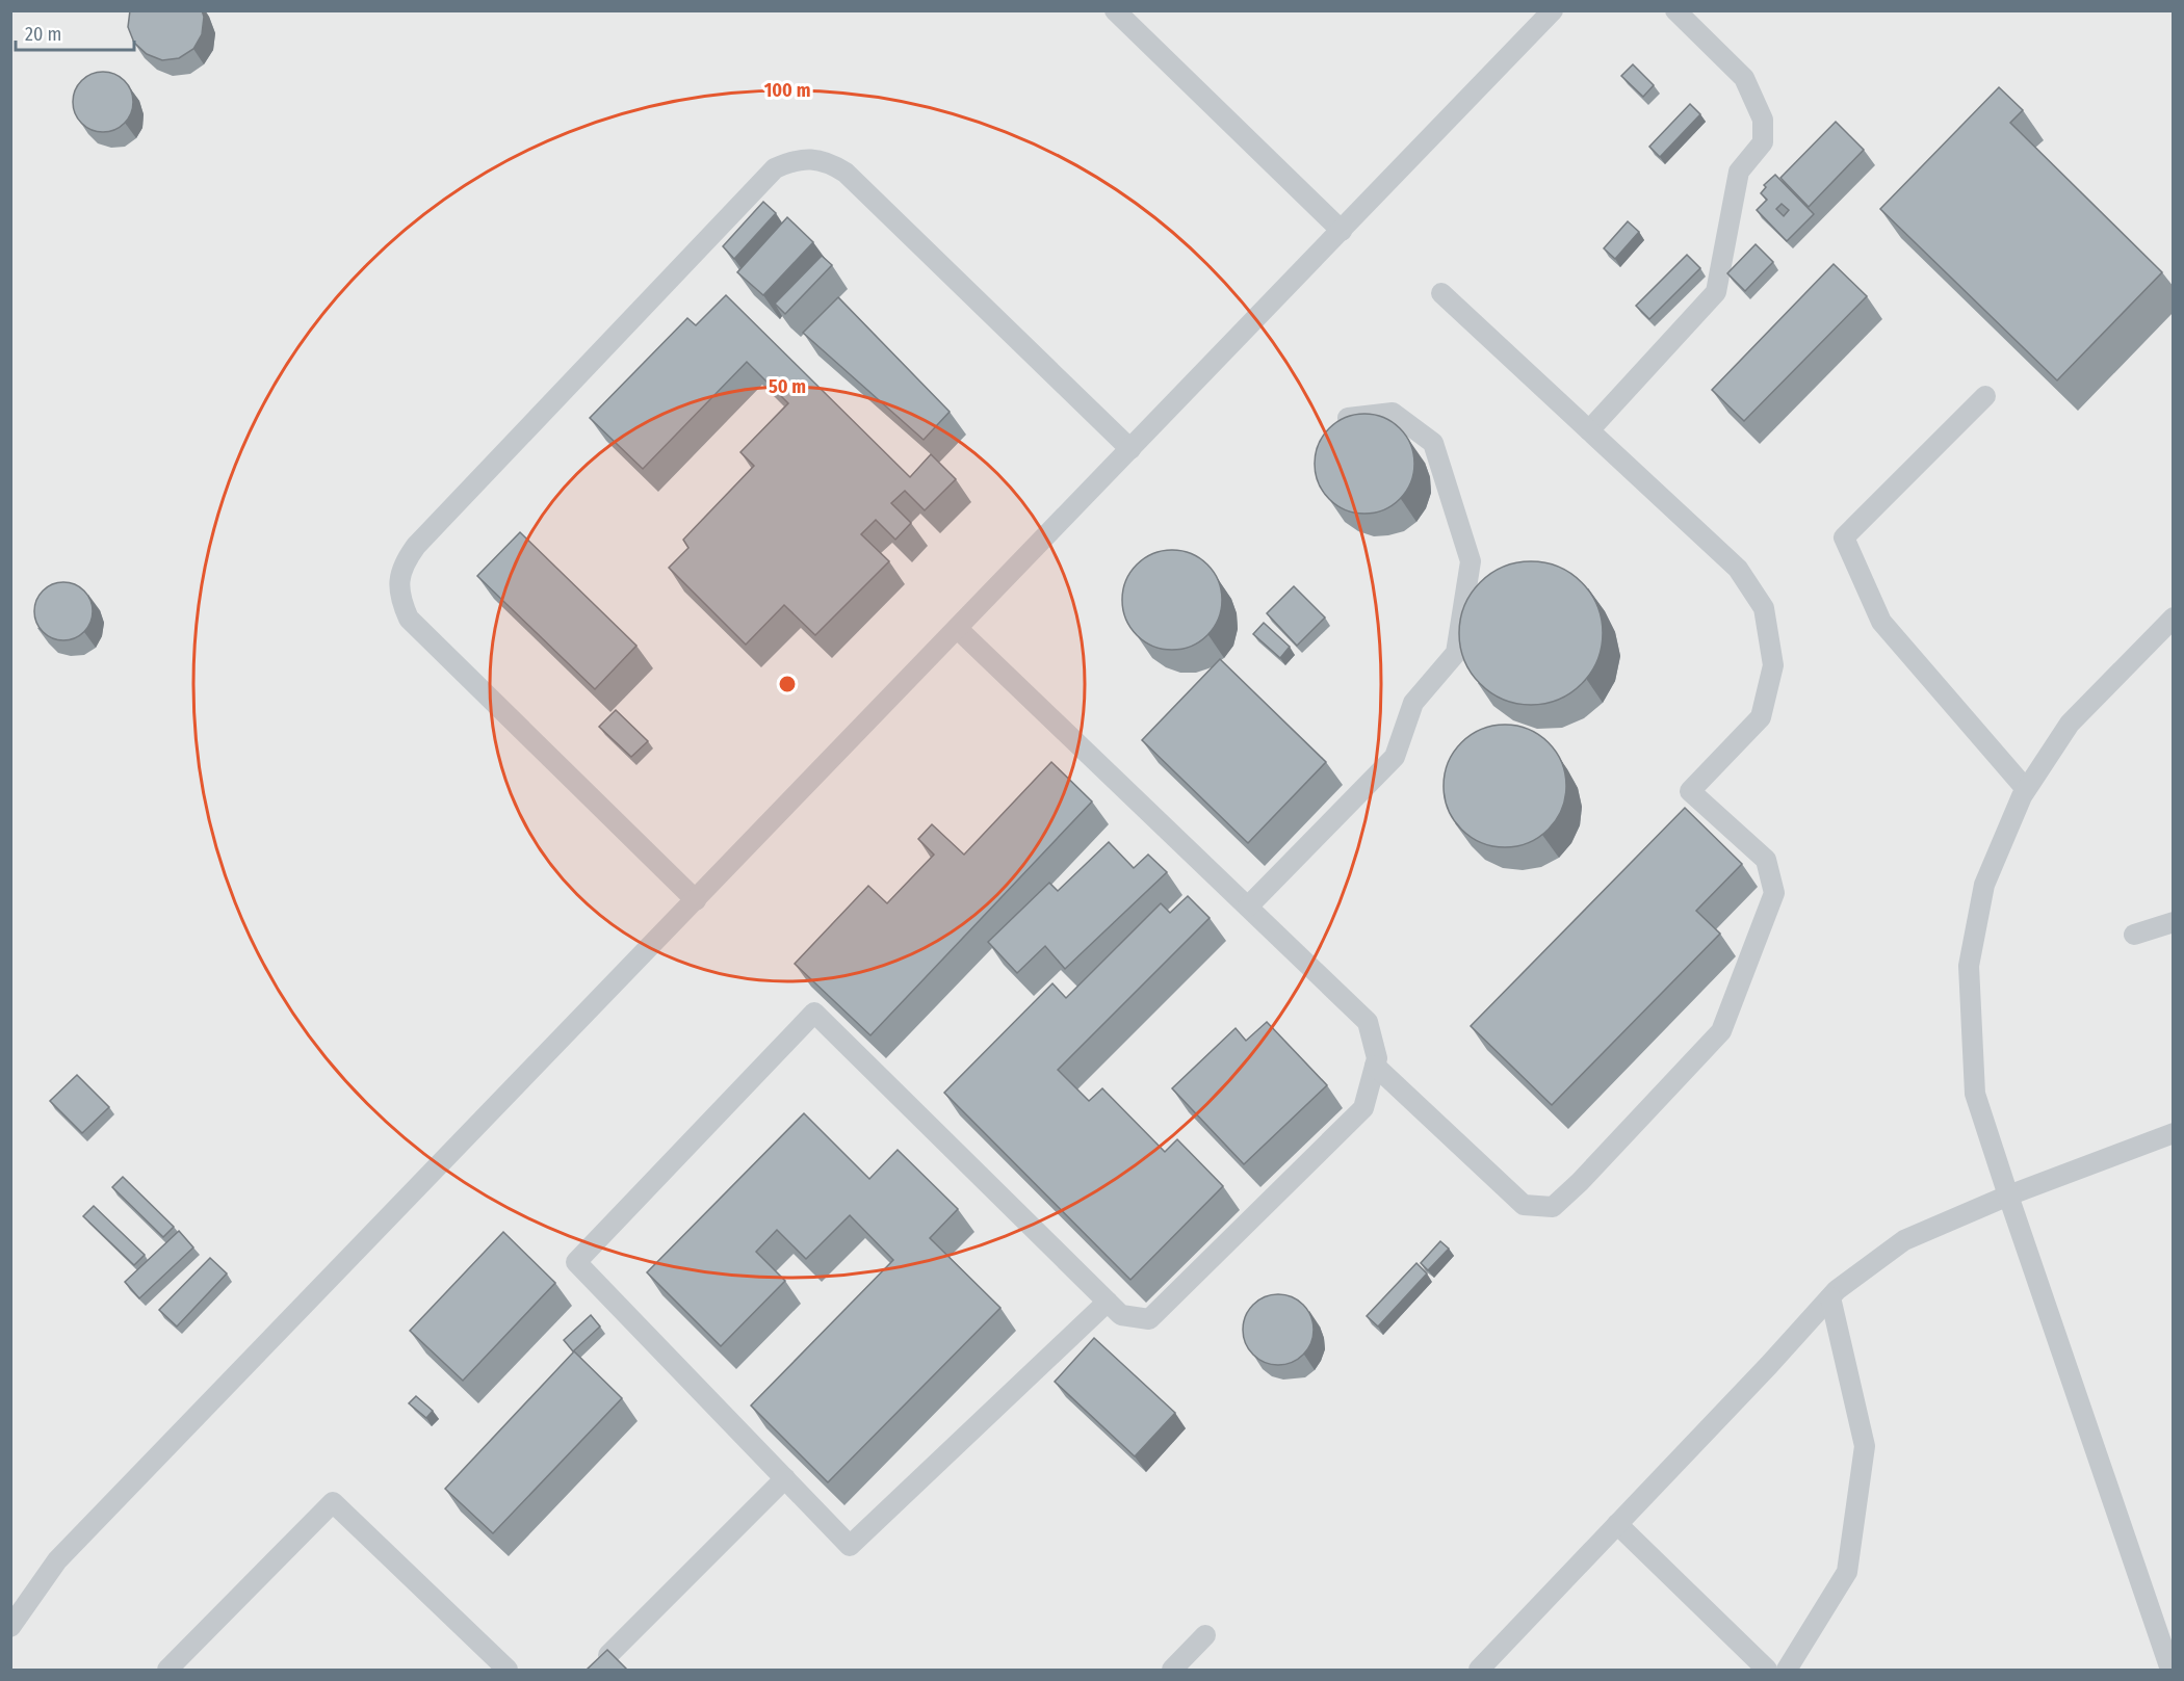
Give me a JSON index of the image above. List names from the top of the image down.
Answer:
{
  "scale_bar": "20 m",
  "rings": ["100 m", "50 m"]
}
